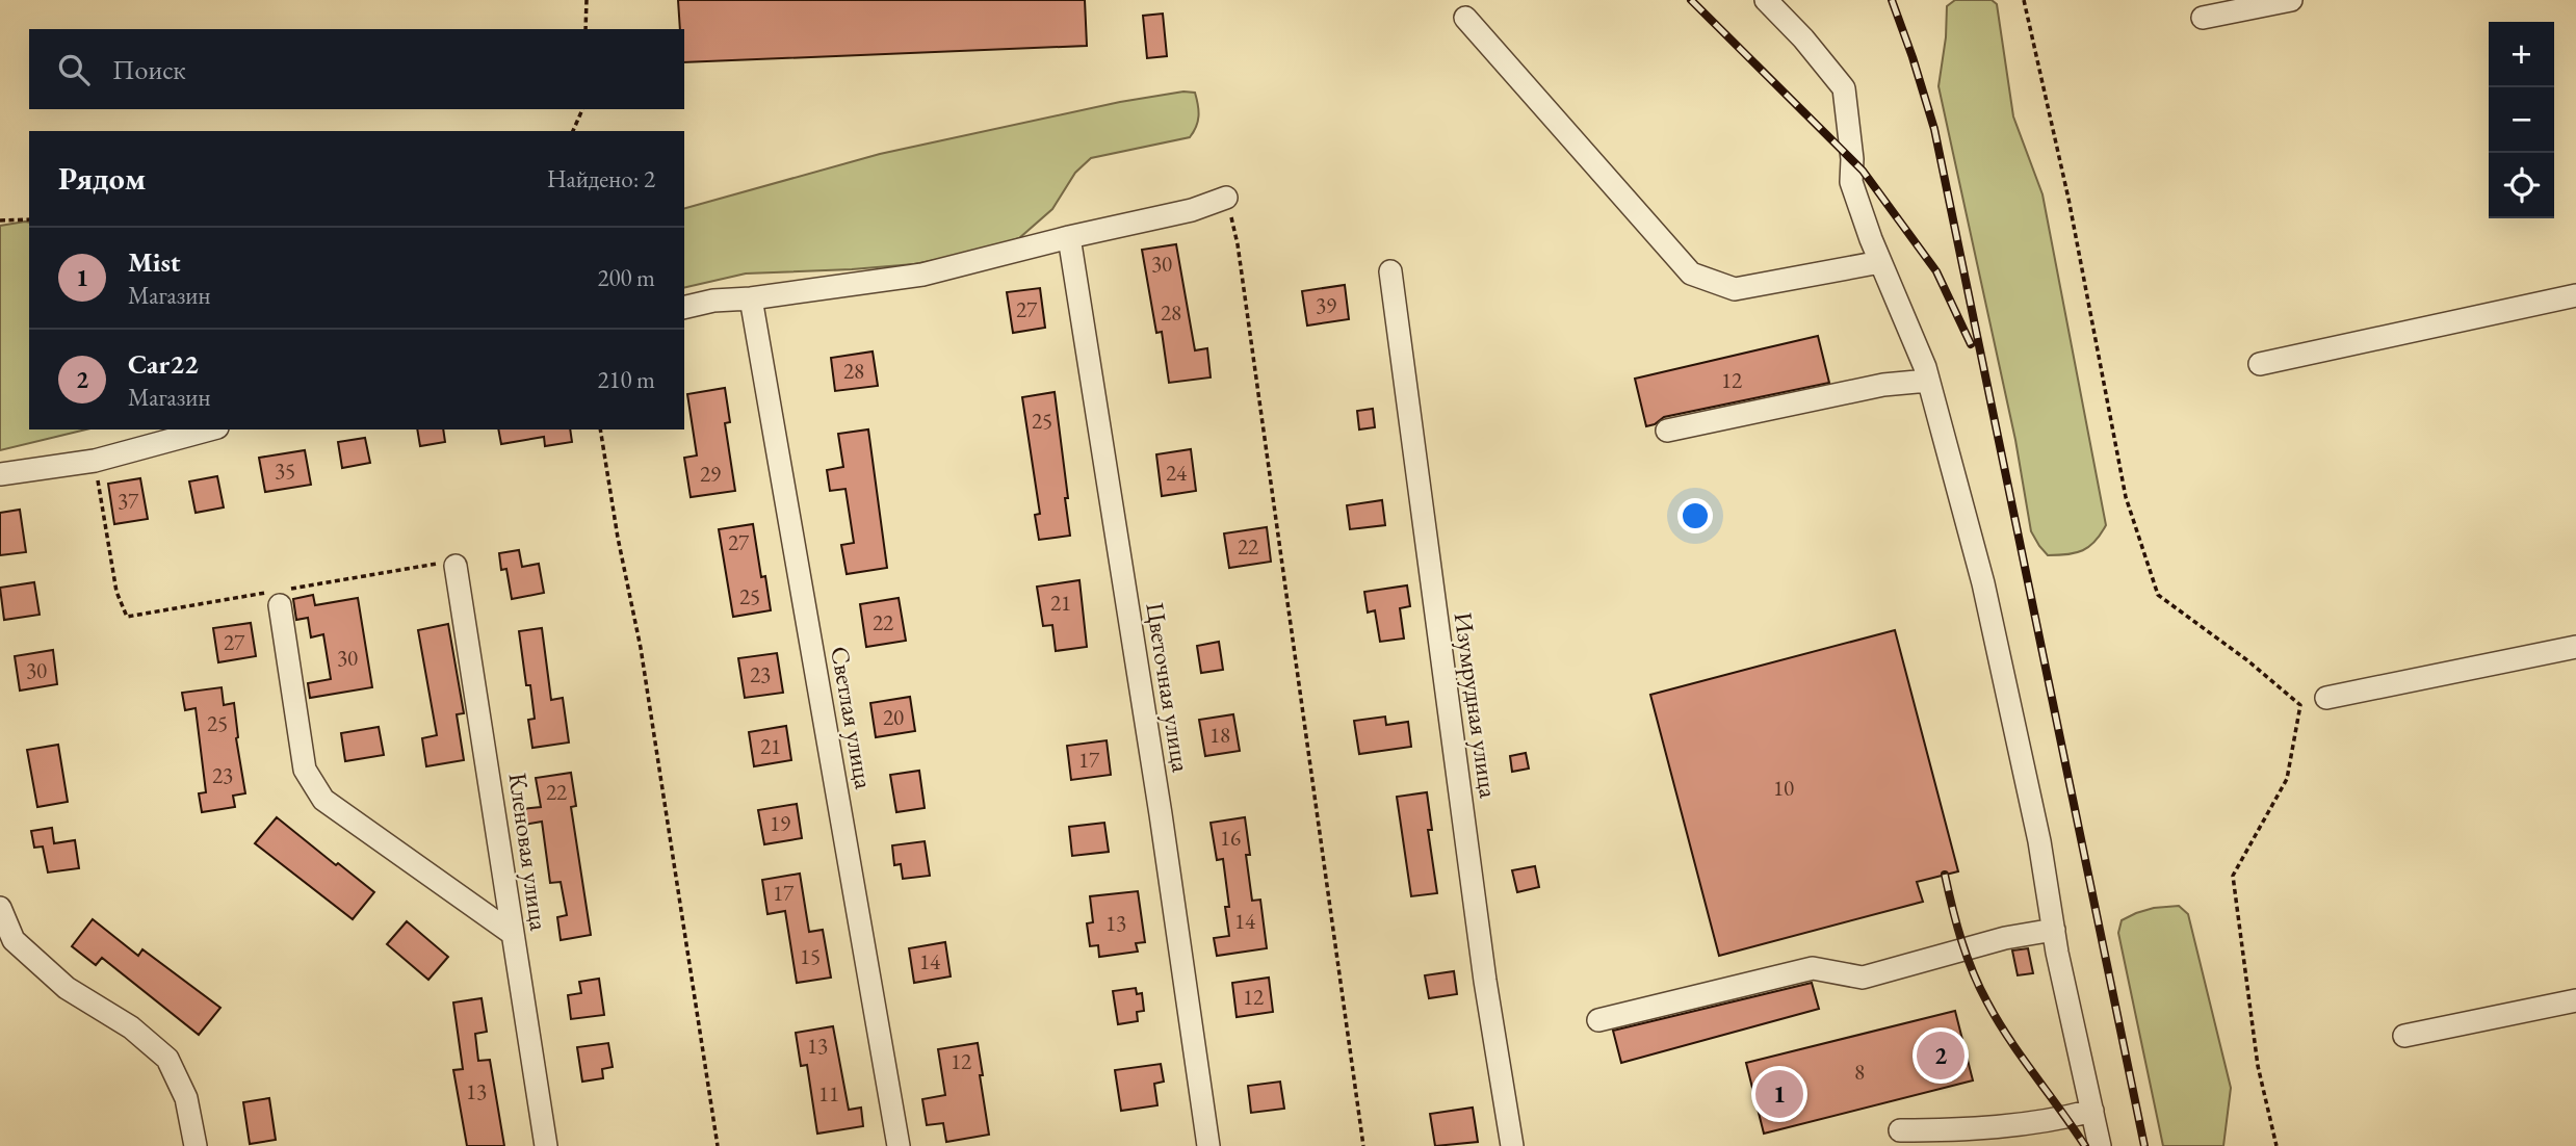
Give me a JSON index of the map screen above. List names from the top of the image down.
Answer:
{
  "streets": {
    "street": [
      "Цветочная улица",
      "Изумрудная улица",
      "Светлая улица",
      "Кленовая улица"
    ]
  },
  "house_numbers": [
    "30",
    "39",
    "27",
    "28",
    "28",
    "12",
    "25",
    "35",
    "24",
    "29",
    "37",
    "27",
    "22",
    "25",
    "21",
    "22",
    "27",
    "30",
    "30",
    "23",
    "20",
    "25",
    "18",
    "21",
    "17",
    "23",
    "10",
    "22",
    "19",
    "16",
    "17",
    "14",
    "13",
    "15",
    "14",
    "12",
    "13",
    "12",
    "8",
    "13",
    "11"
  ],
  "page": {
    "map_buttons": ["+", "−"],
    "search": "Поиск",
    "heading": ["Рядом", "Найдено: 2"],
    "list": [
      {
        "mark": "1",
        "name": "Mist",
        "note": "Магазин",
        "value": "200 m"
      },
      {
        "mark": "2",
        "name": "Car22",
        "note": "Магазин",
        "value": "210 m"
      }
    ],
    "pins": ["2", "1"]
  }
}
